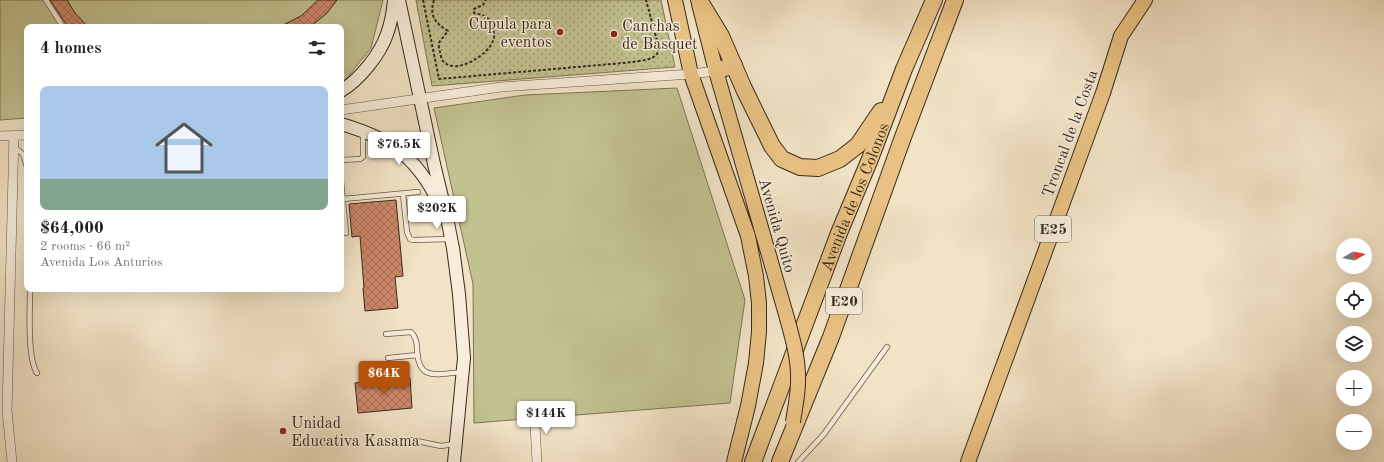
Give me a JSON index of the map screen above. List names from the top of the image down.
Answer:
{
  "streets": {
    "highway": ["Avenida de los Colonos", "E20"],
    "main road": ["Troncal de la Costa", "Avenida Quito", "E25"]
  },
  "crossings": [
    ["Avenida de los Colonos", "Avenida Quito"]
  ],
  "places": ["Cúpula para eventos", "Canchas de Basquet", "Unidad Educativa Kasama"],
  "north": "right",
  "page": {
    "heading": "4 homes",
    "list": [
      {
        "name": "$64,000",
        "note": "2 rooms · 66 m² · Avenida Los Anturios"
      }
    ],
    "price": [
      "$76.5K",
      "$202K",
      "$64K",
      "$144K"
    ],
    "map_buttons": ["+", "−"]
  }
}
